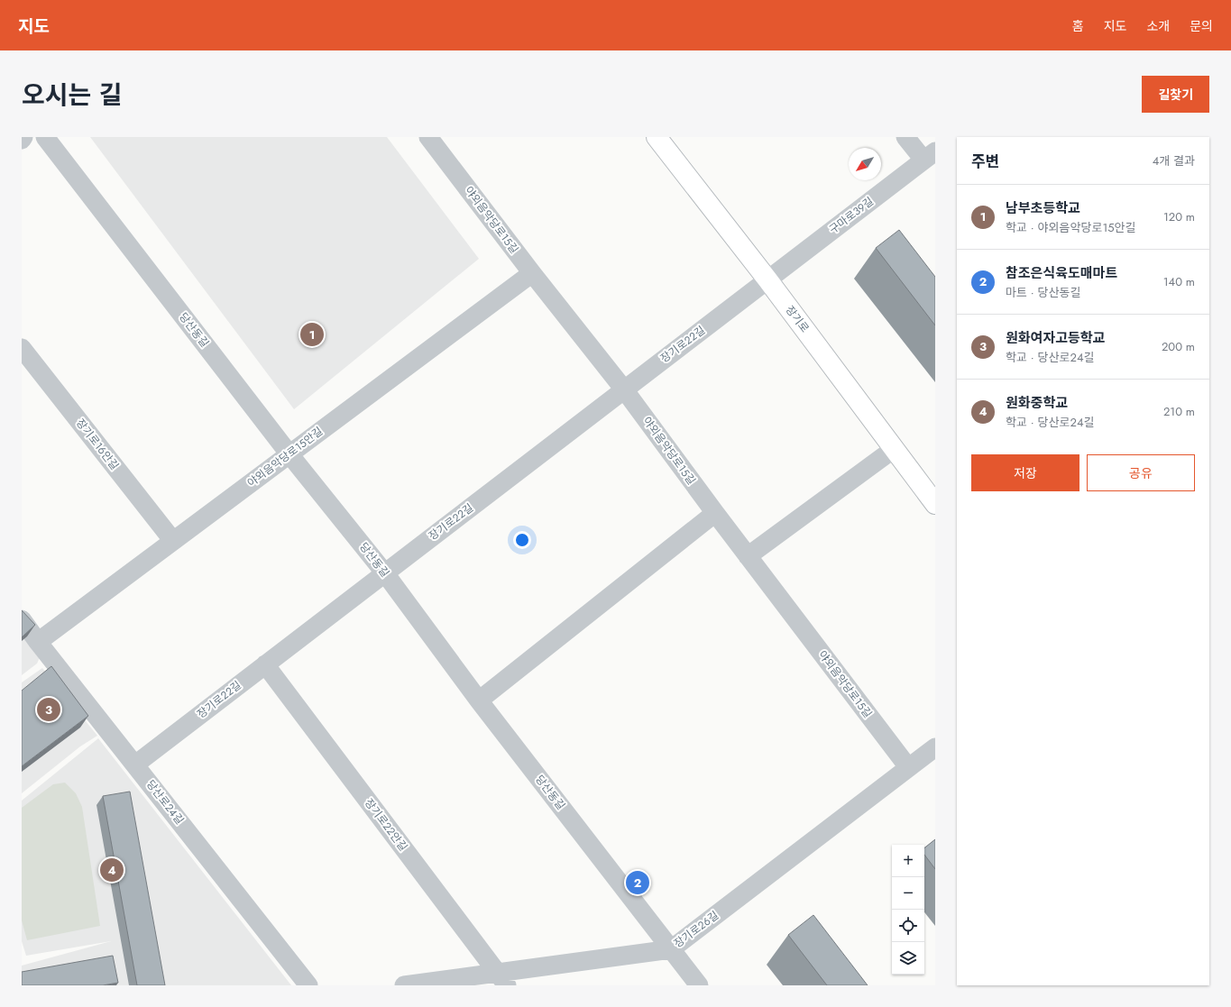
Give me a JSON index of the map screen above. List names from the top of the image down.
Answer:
{
  "streets": {
    "main road": ["장기로"],
    "street": [
      "구마로39길",
      "야외음악당로15길",
      "당산동길",
      "장기로22길",
      "장기로16안길",
      "야외음악당로15안길",
      "당산로24길",
      "장기로22안길",
      "장기로26길"
    ]
  },
  "crossings": [
    ["구마로39길", "장기로"],
    ["구마로39길", "장기로22길"],
    ["야외음악당로15길", "장기로22길"],
    ["야외음악당로15길", "야외음악당로15안길"],
    ["야외음악당로15길", "장기로26길"],
    ["장기로", "장기로22길"],
    ["당산동길", "장기로22길"],
    ["당산동길", "야외음악당로15안길"],
    ["당산동길", "장기로26길"],
    ["장기로22길", "당산로24길"],
    ["장기로22길", "장기로22안길"],
    ["장기로16안길", "야외음악당로15안길"],
    ["야외음악당로15안길", "당산로24길"],
    ["장기로22안길", "장기로26길"]
  ],
  "north": "bottom left",
  "page": {
    "header": "지도",
    "nav": [
      "홈",
      "지도",
      "소개",
      "문의"
    ],
    "title": "오시는 길",
    "buttons": [
      "길찾기",
      ["저장", "공유"]
    ],
    "heading": ["주변", "4개 결과"],
    "list": [
      {
        "mark": "1",
        "name": "남부초등학교",
        "note": "학교 · 야외음악당로15안길",
        "value": "120 m"
      },
      {
        "mark": "2",
        "name": "참조은식육도매마트",
        "note": "마트 · 당산동길",
        "value": "140 m"
      },
      {
        "mark": "3",
        "name": "원화여자고등학교",
        "note": "학교 · 당산로24길",
        "value": "200 m"
      },
      {
        "mark": "4",
        "name": "원화중학교",
        "note": "학교 · 당산로24길",
        "value": "210 m"
      }
    ],
    "pins": [
      "1",
      "3",
      "4",
      "2"
    ],
    "map_buttons": ["+", "−"]
  }
}
